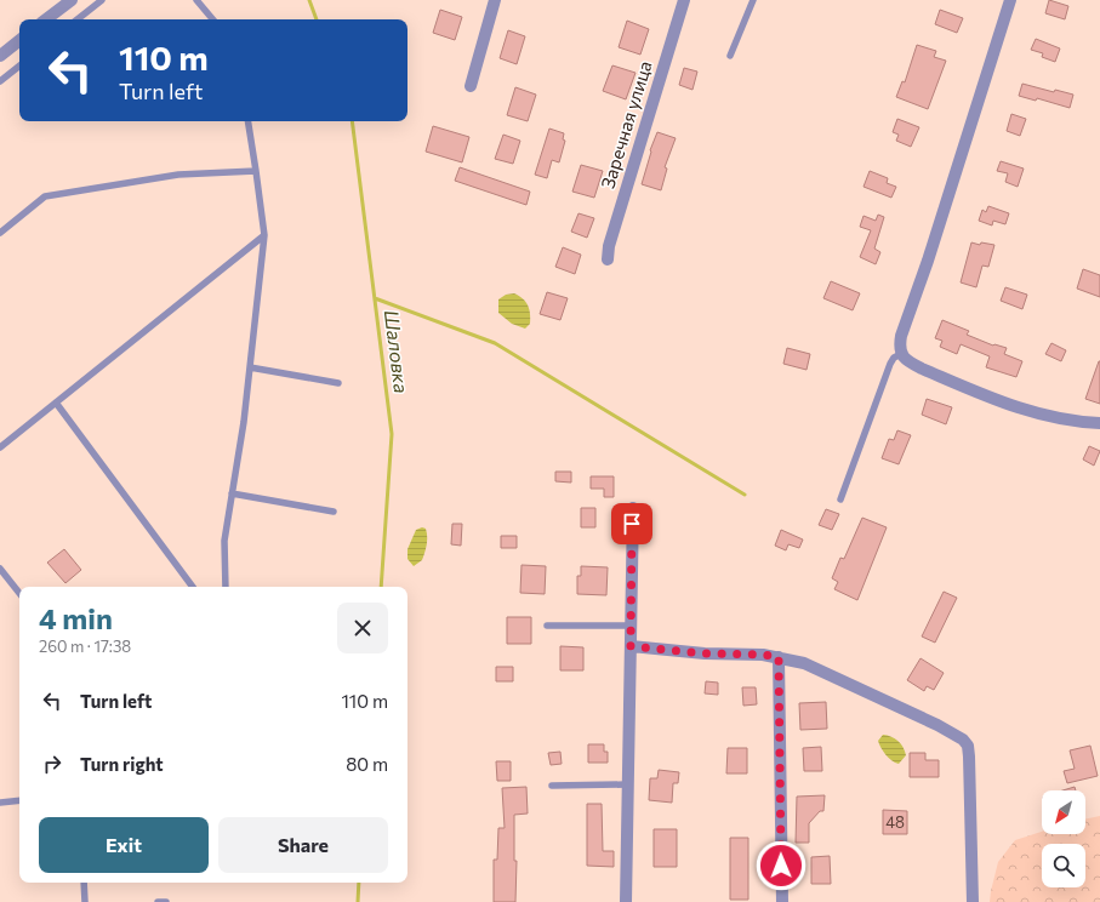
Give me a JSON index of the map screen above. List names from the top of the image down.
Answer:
{
  "streets": {
    "street": ["Заречная улица"]
  },
  "water": ["Шаловка"],
  "house_numbers": ["48"],
  "north": "bottom left",
  "page": {
    "turn": ["110 m", "Turn left"],
    "heading": ["4 min", "260 m · 17:38"],
    "list": [
      {
        "name": "Turn left",
        "value": "110 m"
      },
      {
        "name": "Turn right",
        "value": "80 m"
      }
    ],
    "buttons": ["Exit", "Share"]
  }
}
